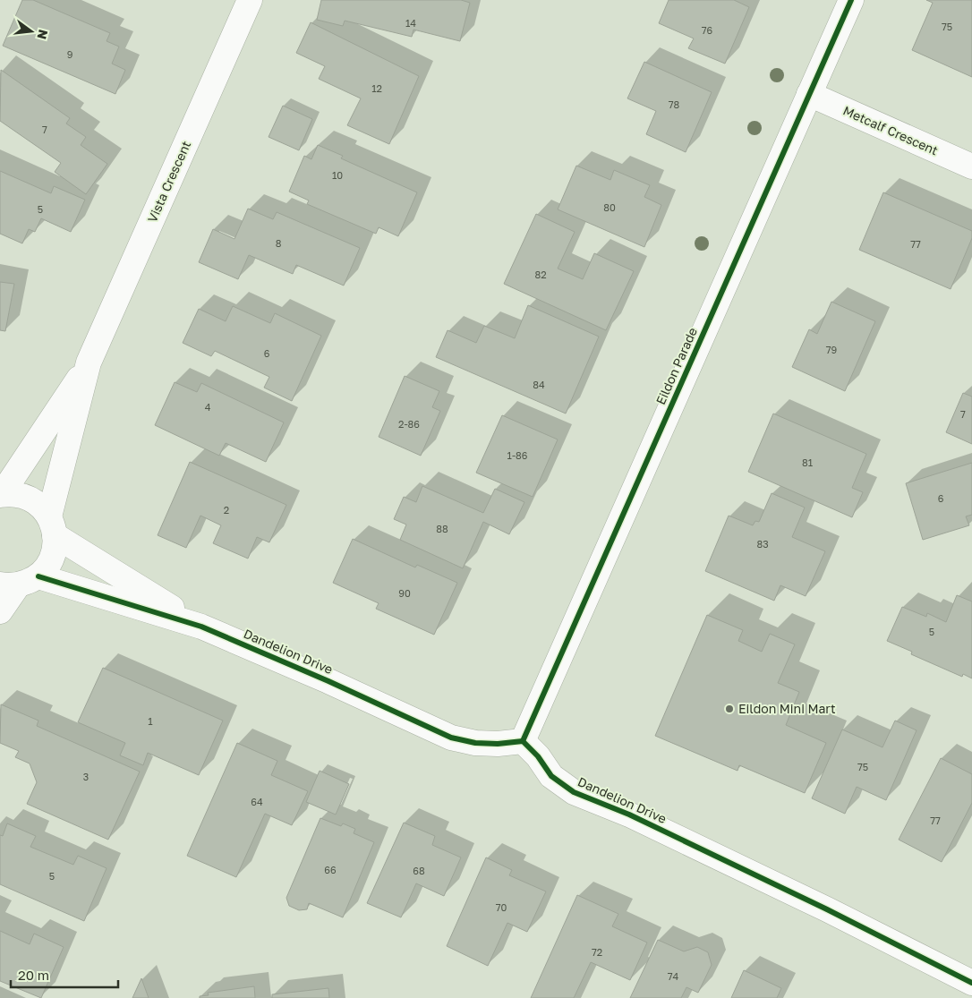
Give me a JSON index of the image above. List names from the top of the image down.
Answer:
{
  "streets": {
    "street": [
      "Metcalf Crescent",
      "Vista Crescent",
      "Eildon Parade",
      "Dandelion Drive"
    ]
  },
  "crossings": [
    ["Metcalf Crescent", "Eildon Parade"],
    ["Vista Crescent", "Dandelion Drive"],
    ["Eildon Parade", "Dandelion Drive"]
  ],
  "places": ["Eildon Mini Mart"],
  "house_numbers": [
    "14",
    "75",
    "76",
    "9",
    "12",
    "78",
    "7",
    "10",
    "80",
    "5",
    "8",
    "77",
    "82",
    "79",
    "6",
    "84",
    "4",
    "7",
    "2-86",
    "1-86",
    "81",
    "6",
    "2",
    "88",
    "83",
    "90",
    "5",
    "1",
    "75",
    "3",
    "64",
    "77",
    "66",
    "68",
    "5",
    "70",
    "72",
    "74"
  ],
  "scale_bar": "20 m",
  "north": "right"
}
